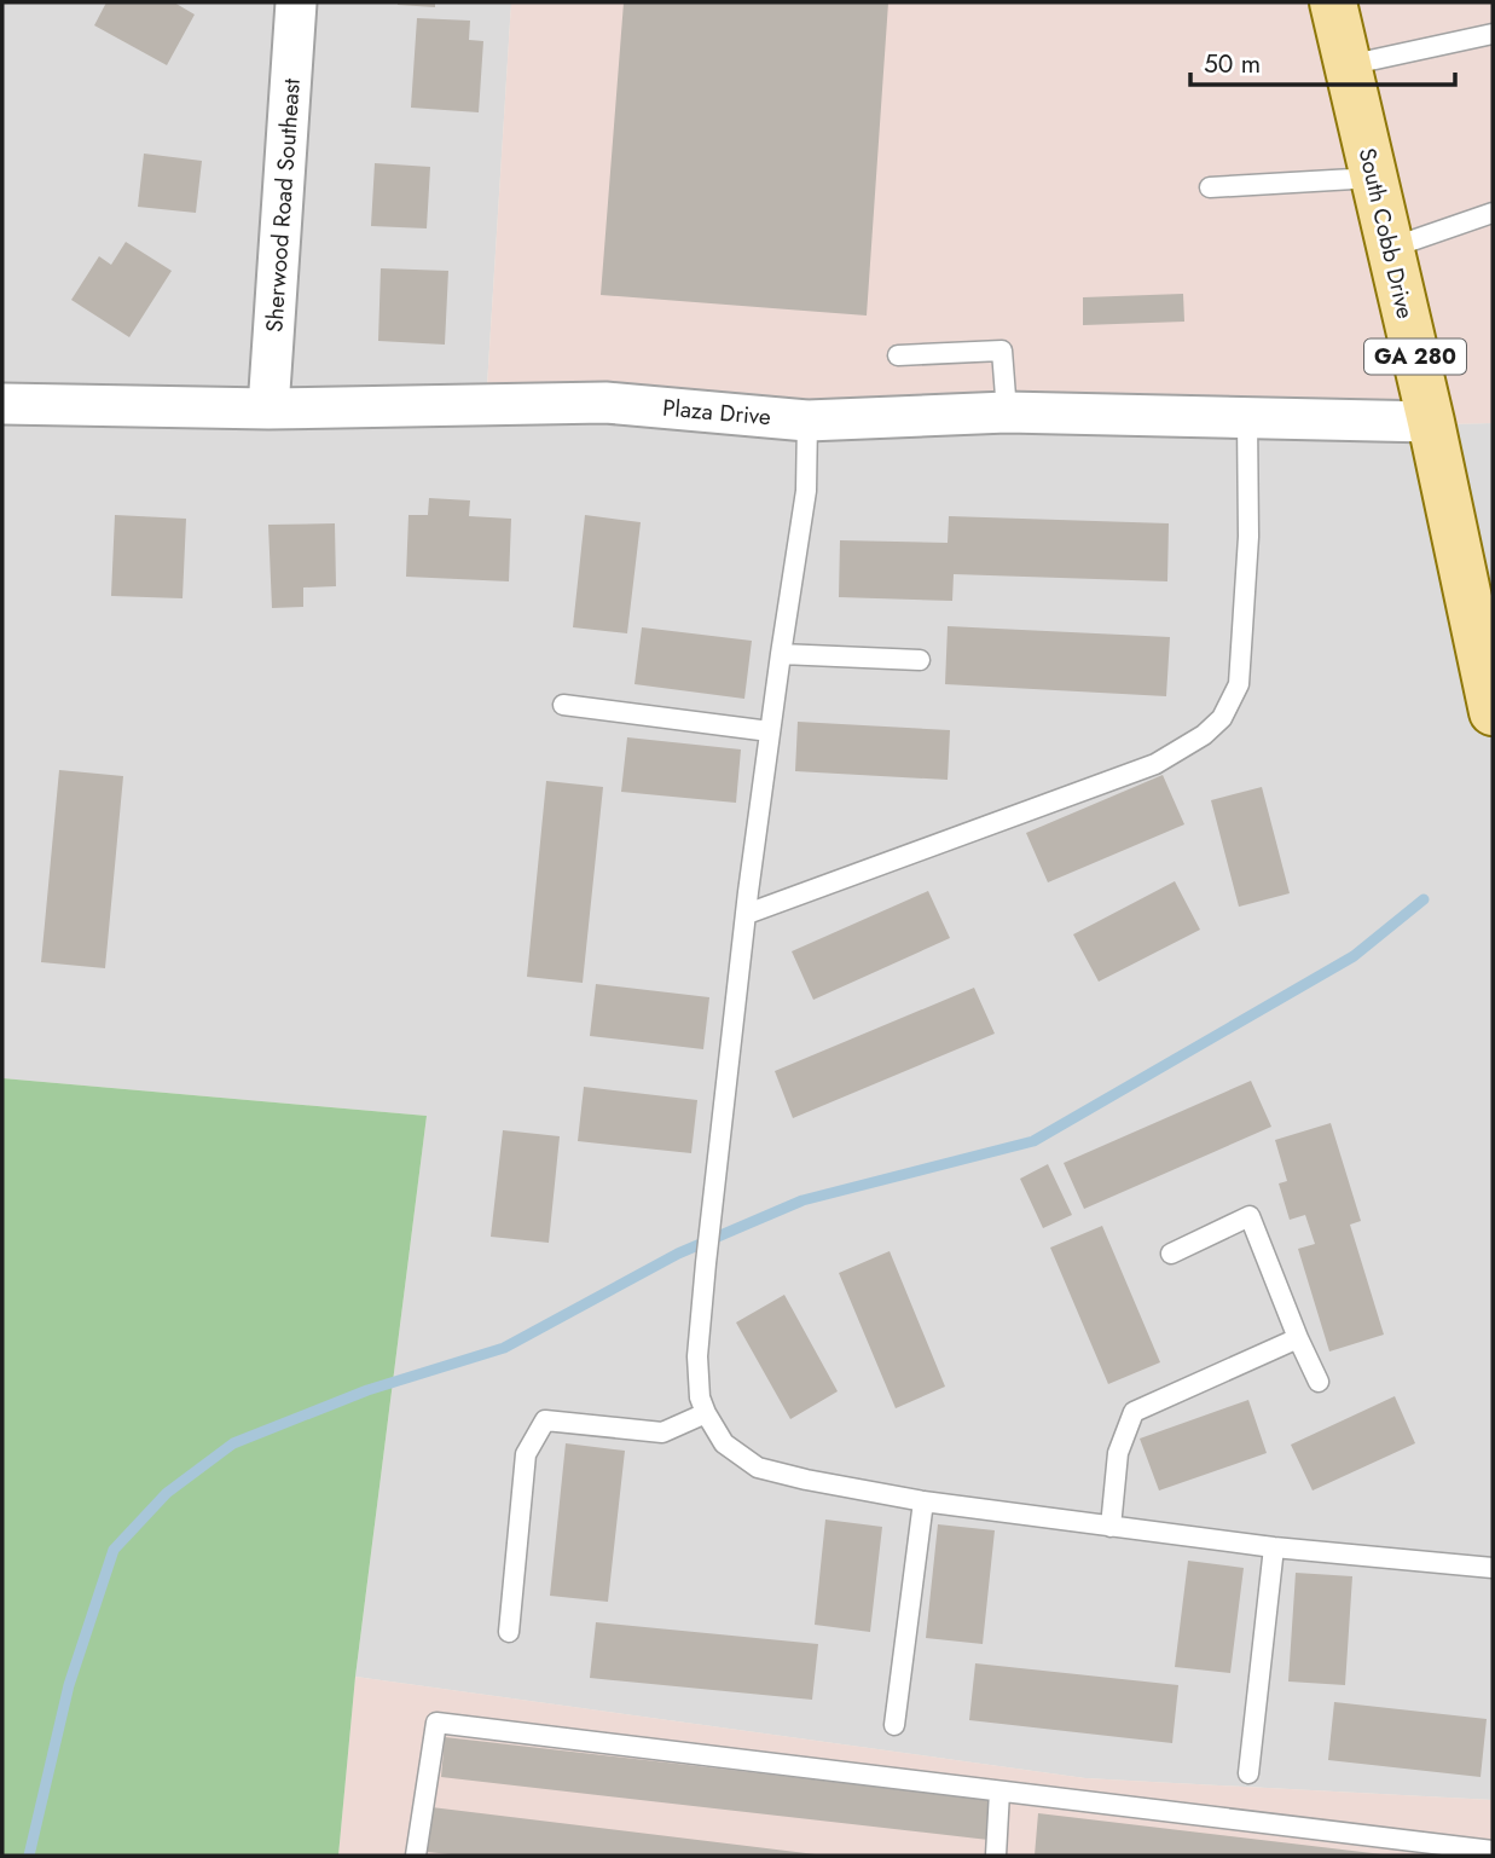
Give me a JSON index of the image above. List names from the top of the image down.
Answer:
{
  "streets": {
    "main road": ["South Cobb Drive", "GA 280"],
    "street": ["Sherwood Road Southeast", "Plaza Drive"]
  },
  "crossings": [
    ["Sherwood Road Southeast", "Plaza Drive"],
    ["South Cobb Drive", "Plaza Drive"]
  ],
  "scale_bar": "50 m"
}
